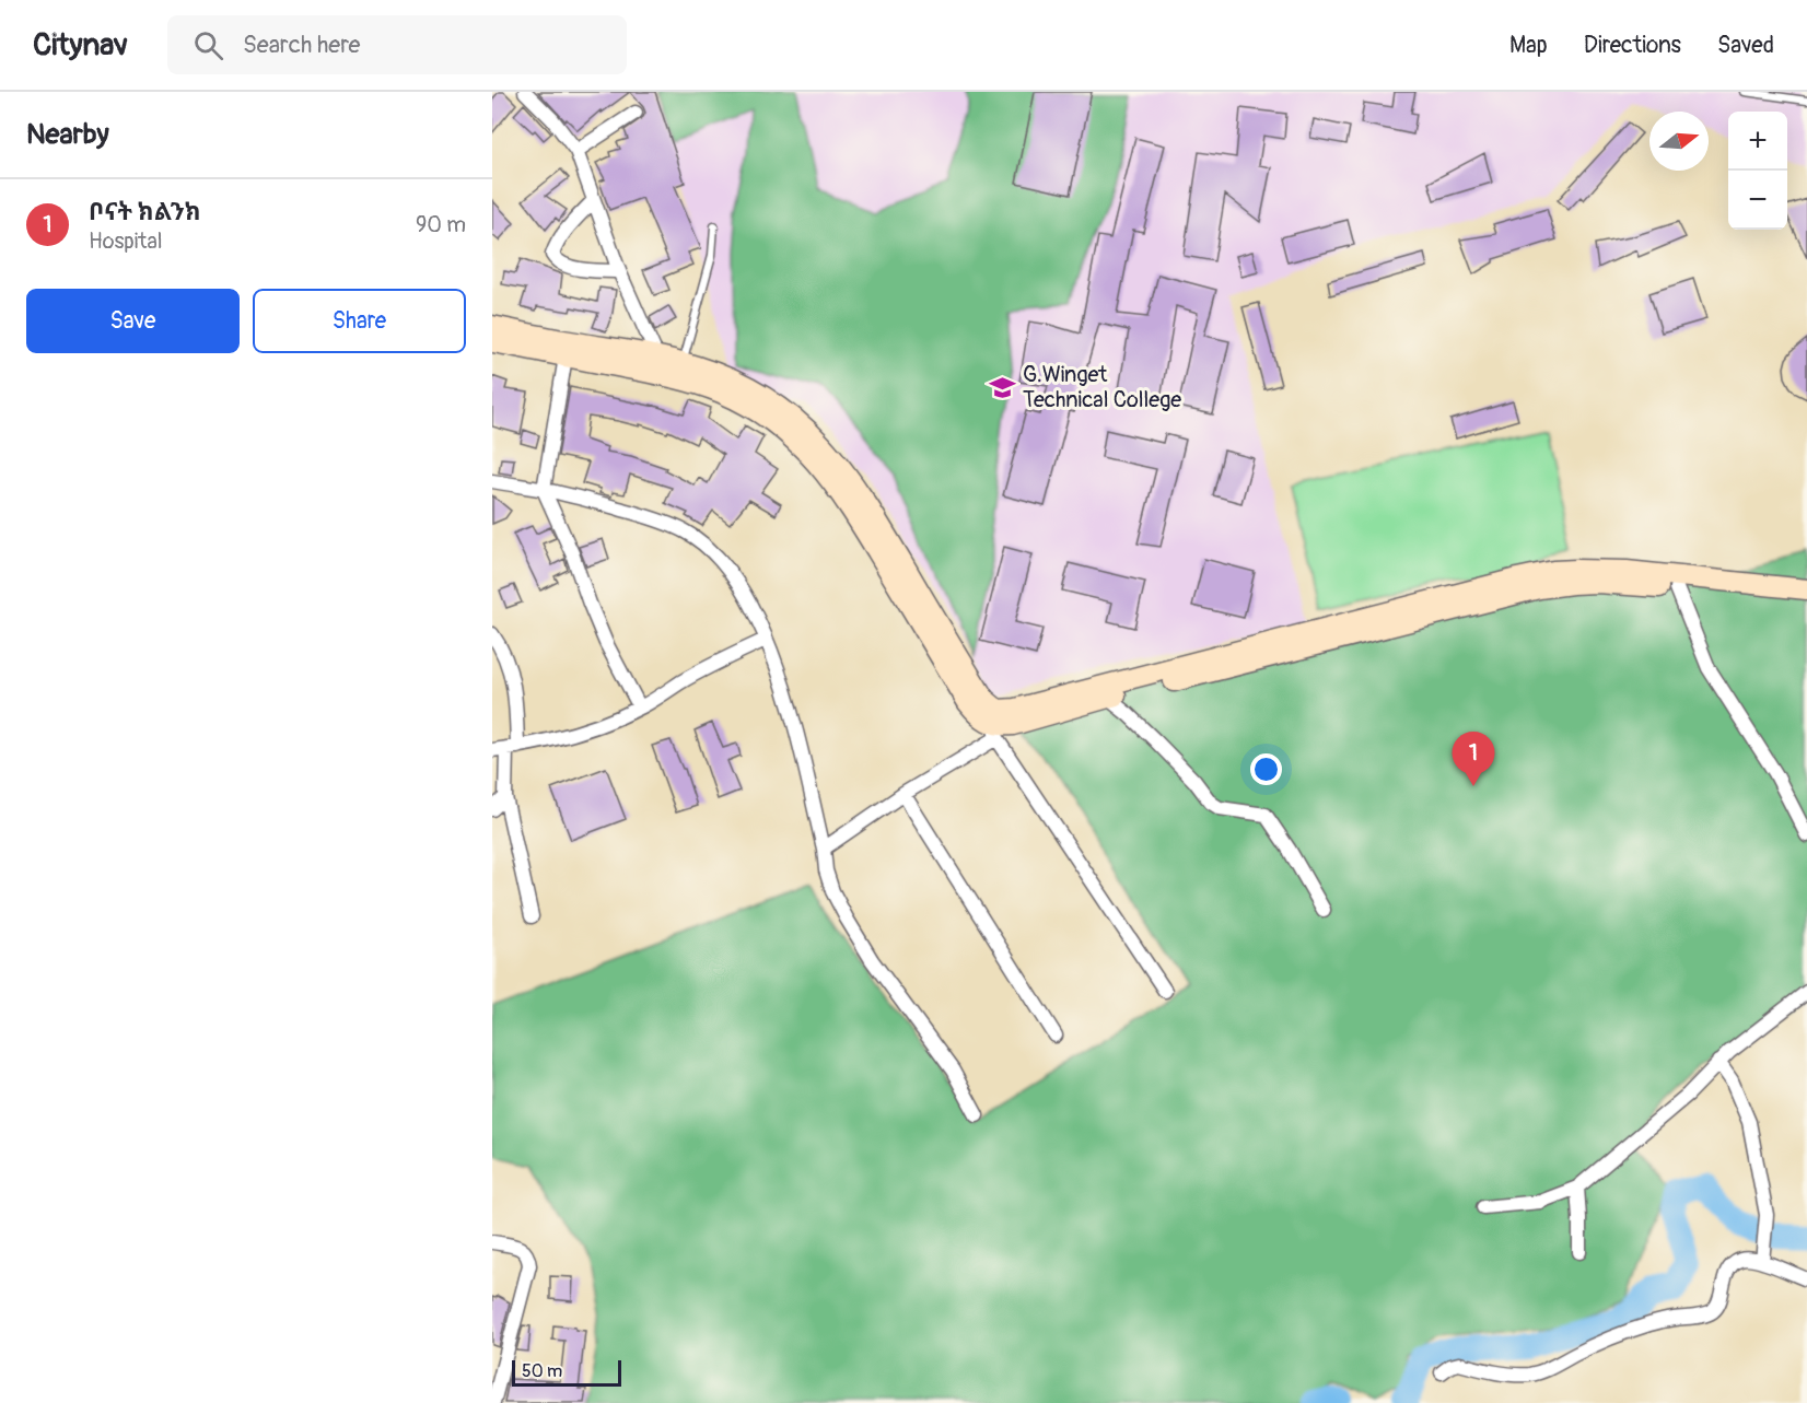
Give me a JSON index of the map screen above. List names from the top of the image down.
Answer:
{
  "places": {
    "school or university": ["G.Winget Technical College"]
  },
  "scale_bar": "50 m",
  "north": "right",
  "page": {
    "header": "Citynav",
    "search": "Search here",
    "nav": ["Map", "Directions", "Saved"],
    "heading": "Nearby",
    "map_buttons": ["+", "−"],
    "list": [
      {
        "mark": "1",
        "name": "ቦናት ክልንክ",
        "note": "Hospital",
        "value": "90 m"
      }
    ],
    "buttons": ["Save", "Share"],
    "pins": "1",
    "scale": "50 m"
  }
}
